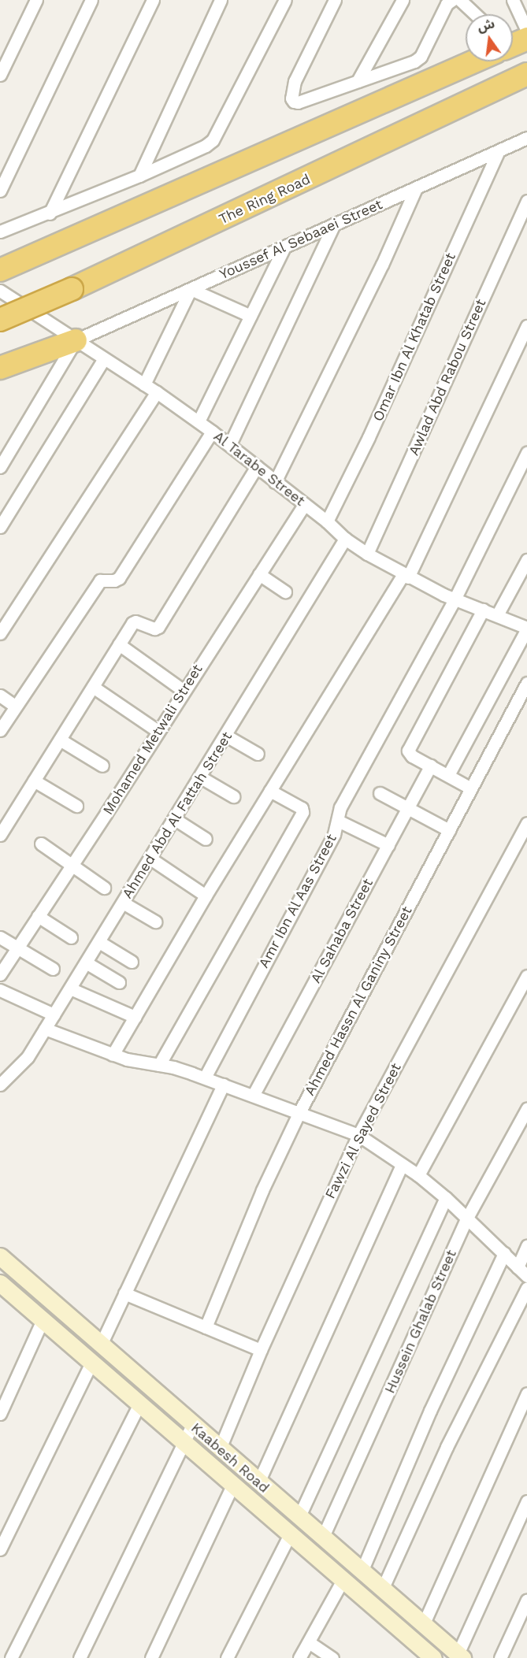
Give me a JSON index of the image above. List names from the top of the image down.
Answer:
{
  "streets": {
    "highway": ["The Ring Road"],
    "street": [
      "Youssef Al Sebaaei Street",
      "Omar Ibn Al Khatab Street",
      "Awlad Abd Rabou Street",
      "Al Tarabe Street",
      "Mohamed Metwali Street",
      "Ahmed Abd Al Fattah Street",
      "Amr Ibn Al Aas Street",
      "Al Sahaba Street",
      "Ahmed Hassn Al Ganiny Street",
      "Fawzi Al Sayed Street",
      "Hussein Ghalab Street",
      "Kaabesh Road"
    ]
  },
  "crossings": [
    ["Youssef Al Sebaaei Street", "Omar Ibn Al Khatab Street"],
    ["Youssef Al Sebaaei Street", "Al Tarabe Street"],
    ["Omar Ibn Al Khatab Street", "Al Tarabe Street"],
    ["Awlad Abd Rabou Street", "Al Tarabe Street"],
    ["Al Tarabe Street", "Mohamed Metwali Street"],
    ["Al Tarabe Street", "Ahmed Abd Al Fattah Street"],
    ["Al Tarabe Street", "Amr Ibn Al Aas Street"],
    ["Fawzi Al Sayed Street", "Kaabesh Road"],
    ["Hussein Ghalab Street", "Kaabesh Road"]
  ],
  "north": "top"
}
